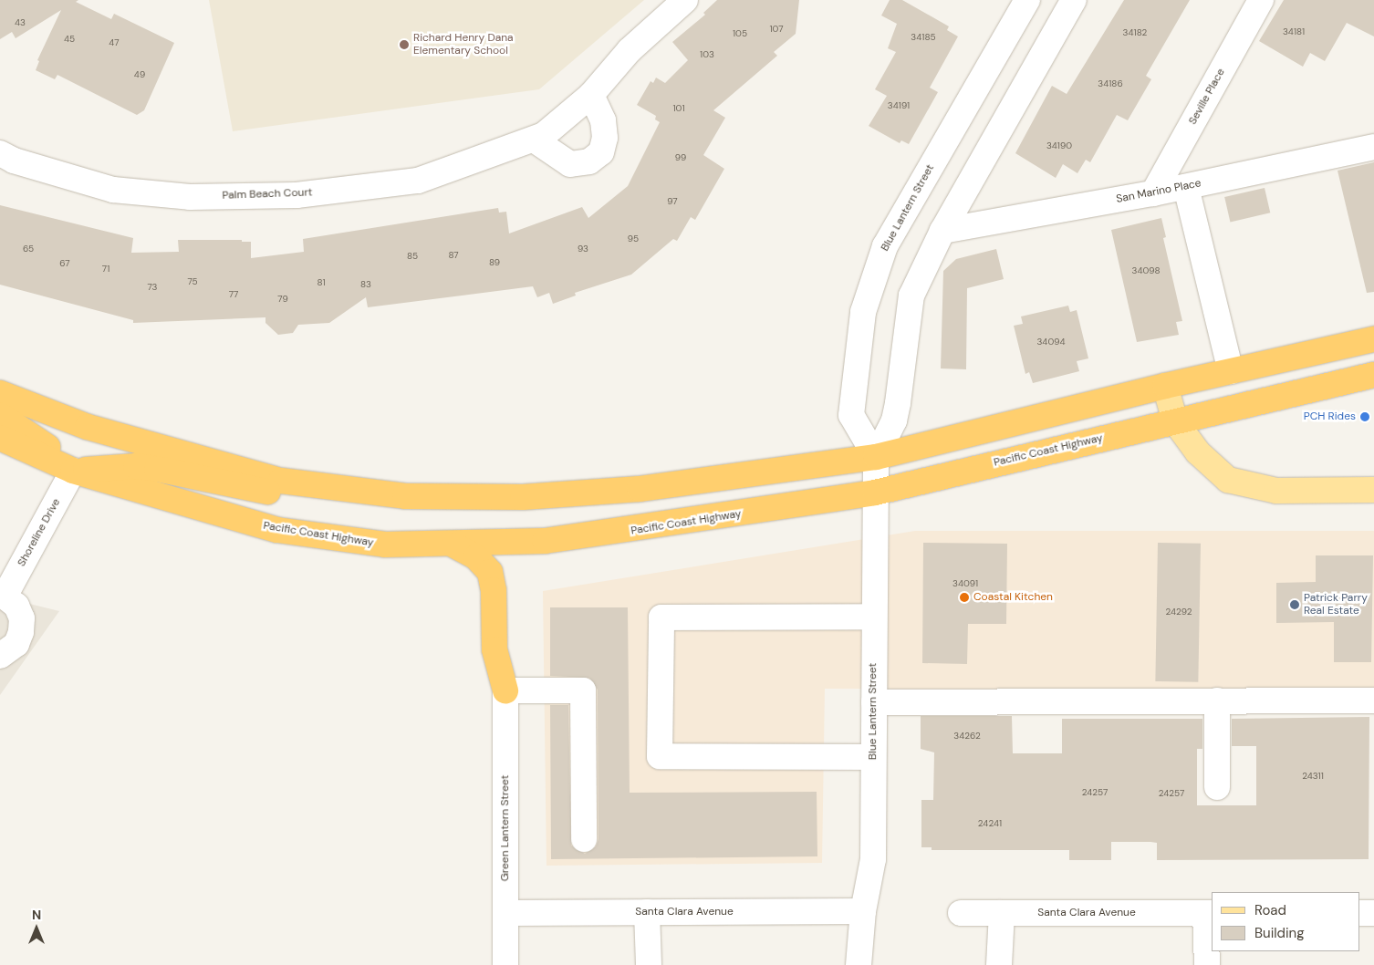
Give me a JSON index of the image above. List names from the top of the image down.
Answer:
{
  "streets": {
    "highway": ["Pacific Coast Highway"],
    "street": [
      "Seville Place",
      "San Marino Place",
      "Palm Beach Court",
      "Blue Lantern Street",
      "Shoreline Drive",
      "Green Lantern Street",
      "Santa Clara Avenue"
    ]
  },
  "crossings": [
    ["Seville Place", "San Marino Place"],
    ["San Marino Place", "Blue Lantern Street"],
    ["Blue Lantern Street", "Pacific Coast Highway"],
    ["Blue Lantern Street", "Santa Clara Avenue"],
    ["Pacific Coast Highway", "Shoreline Drive"],
    ["Green Lantern Street", "Santa Clara Avenue"]
  ],
  "places": [
    "Richard Henry Dana Elementary School",
    "PCH Rides",
    "Coastal Kitchen",
    "Patrick Parry Real Estate"
  ],
  "house_numbers": [
    "43",
    "107",
    "34181",
    "34182",
    "105",
    "34185",
    "45",
    "47",
    "103",
    "49",
    "34186",
    "34191",
    "101",
    "34190",
    "99",
    "97",
    "95",
    "65",
    "93",
    "87",
    "85",
    "89",
    "67",
    "71",
    "34098",
    "75",
    "81",
    "83",
    "73",
    "77",
    "79",
    "34094",
    "34091",
    "24292",
    "34262",
    "24311",
    "24257",
    "24257",
    "24241"
  ],
  "legend": ["Road", "Building"],
  "north": "top"
}
